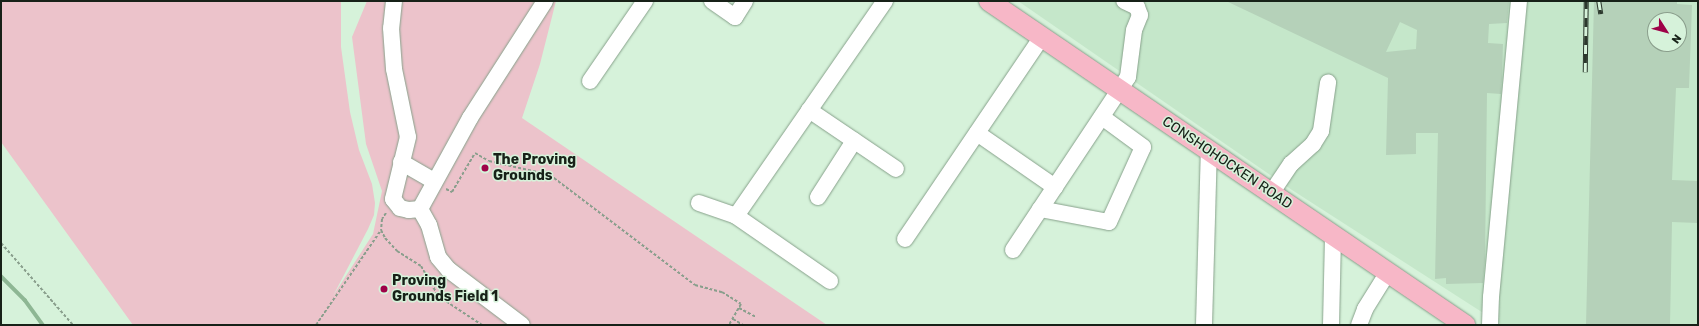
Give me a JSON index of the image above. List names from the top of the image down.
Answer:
{
  "streets": {
    "main road": ["CONSHOHOCKEN ROAD"]
  },
  "places": ["The Proving Grounds", "Proving Grounds Field 1"],
  "north": "bottom right"
}
